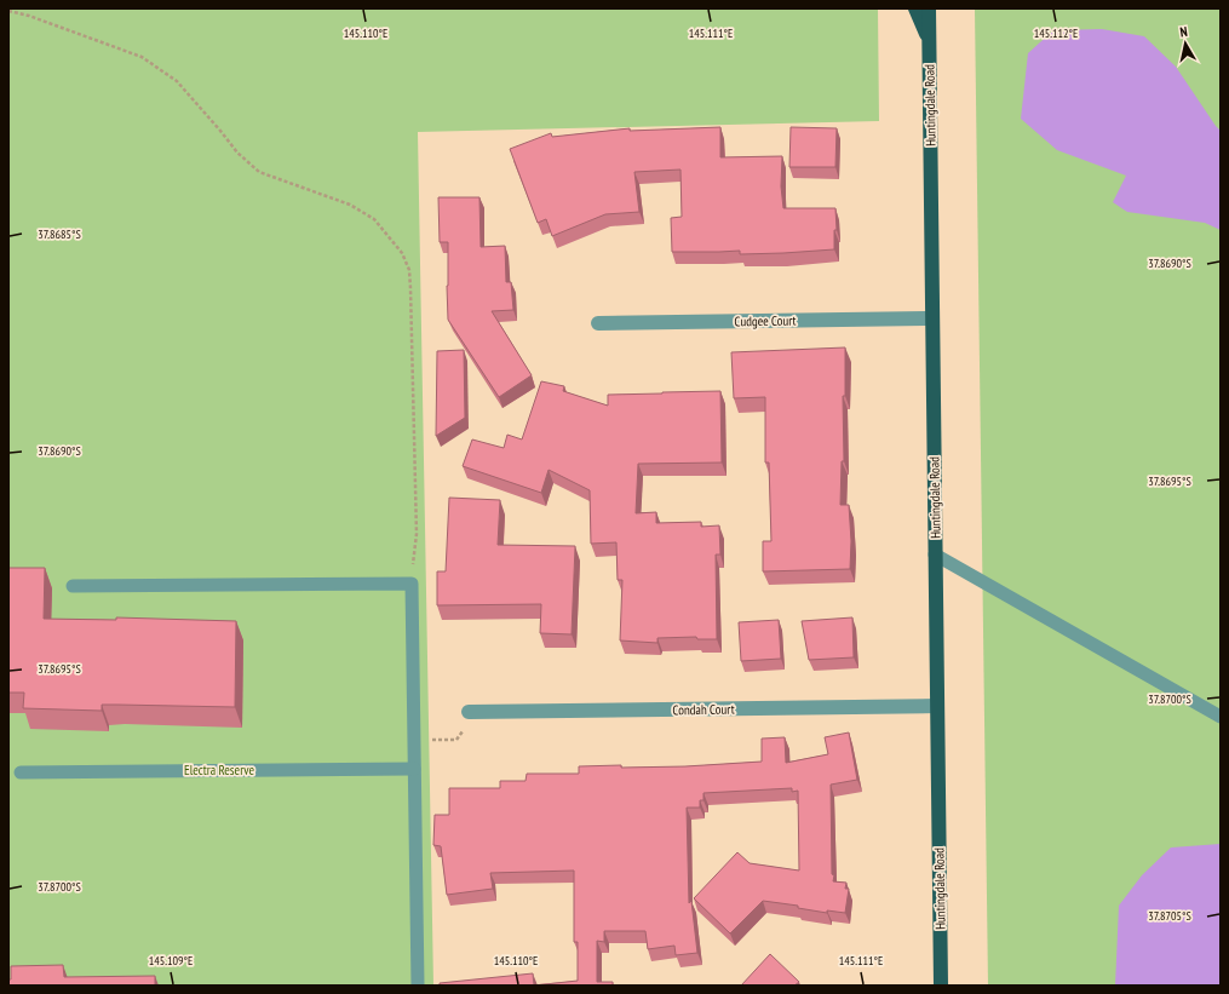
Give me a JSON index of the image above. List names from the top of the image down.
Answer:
{
  "streets": {
    "main road": ["Huntingdale Road"],
    "street": ["Cudgee Court", "Condah Court"]
  },
  "crossings": [
    ["Huntingdale Road", "Cudgee Court"],
    ["Huntingdale Road", "Condah Court"]
  ],
  "parks": ["Electra Reserve"],
  "north": "top",
  "coordinates": [
    "145.110°E",
    "145.111°E",
    "145.112°E",
    "37.8685°S",
    "37.8690°S",
    "37.8695°S",
    "37.8700°S",
    "37.8705°S",
    "145.109°E"
  ]
}
